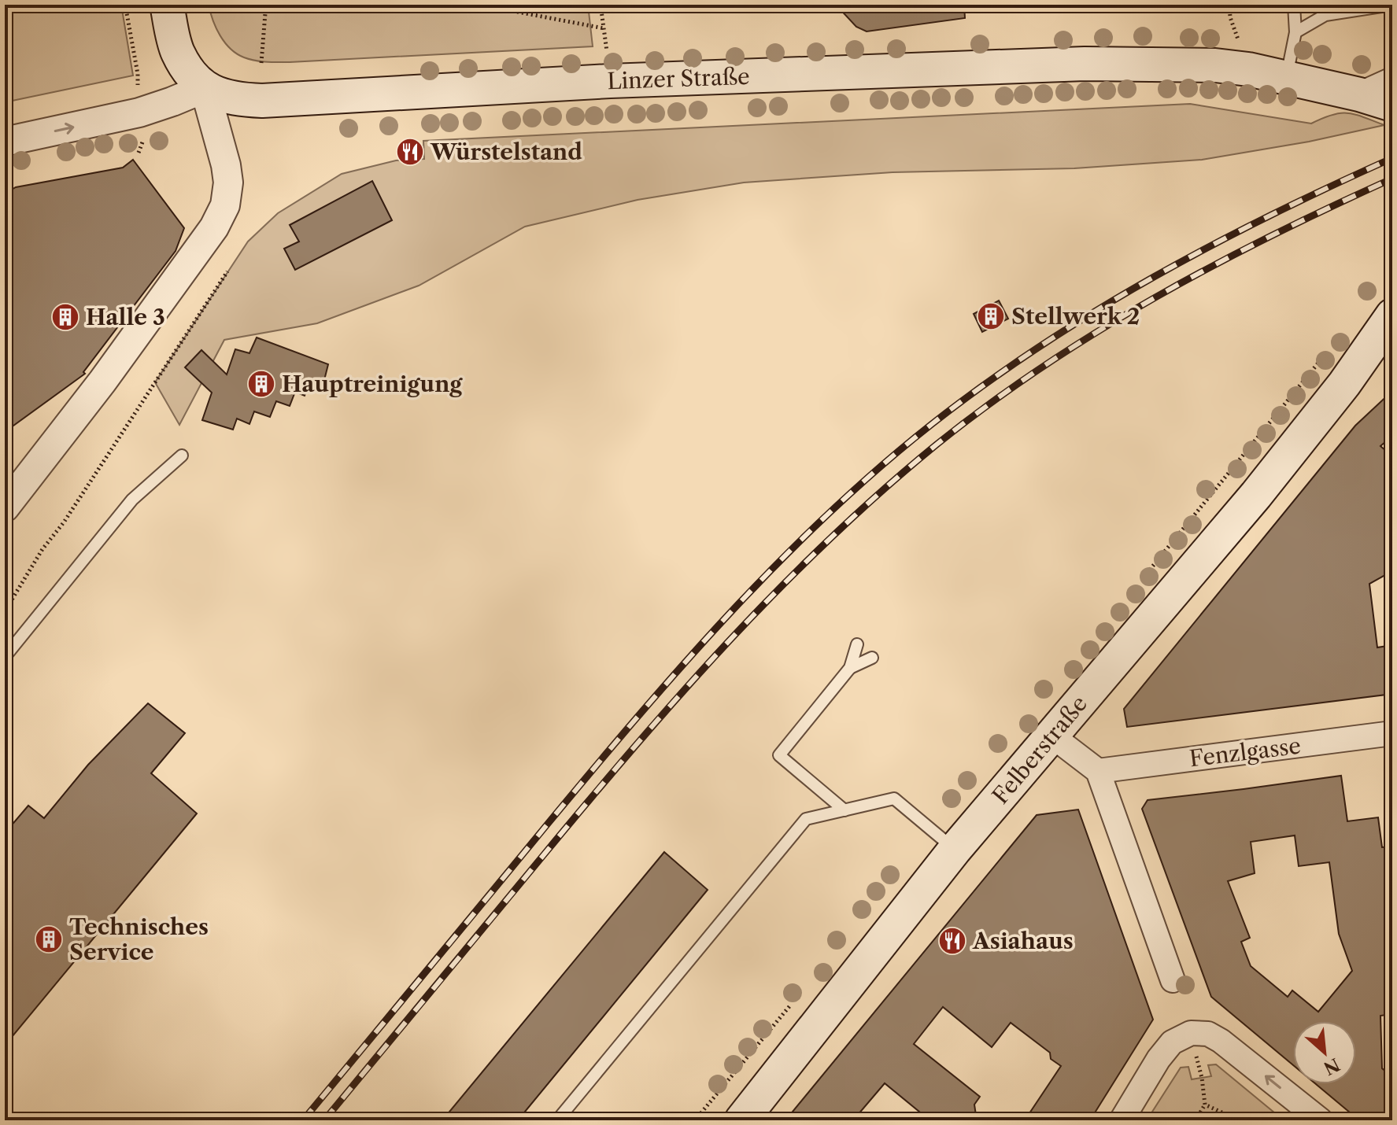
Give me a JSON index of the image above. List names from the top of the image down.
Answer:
{
  "streets": {
    "main road": ["Linzer Straße", "Felberstraße"],
    "street": ["Fenzlgasse"]
  },
  "places": {
    "restaurant": ["Würstelstand", "Asiahaus"],
    "building": [
      "Stellwerk 2",
      "Halle 3",
      "Hauptreinigung",
      "Technisches Service"
    ]
  },
  "north": "bottom right"
}
